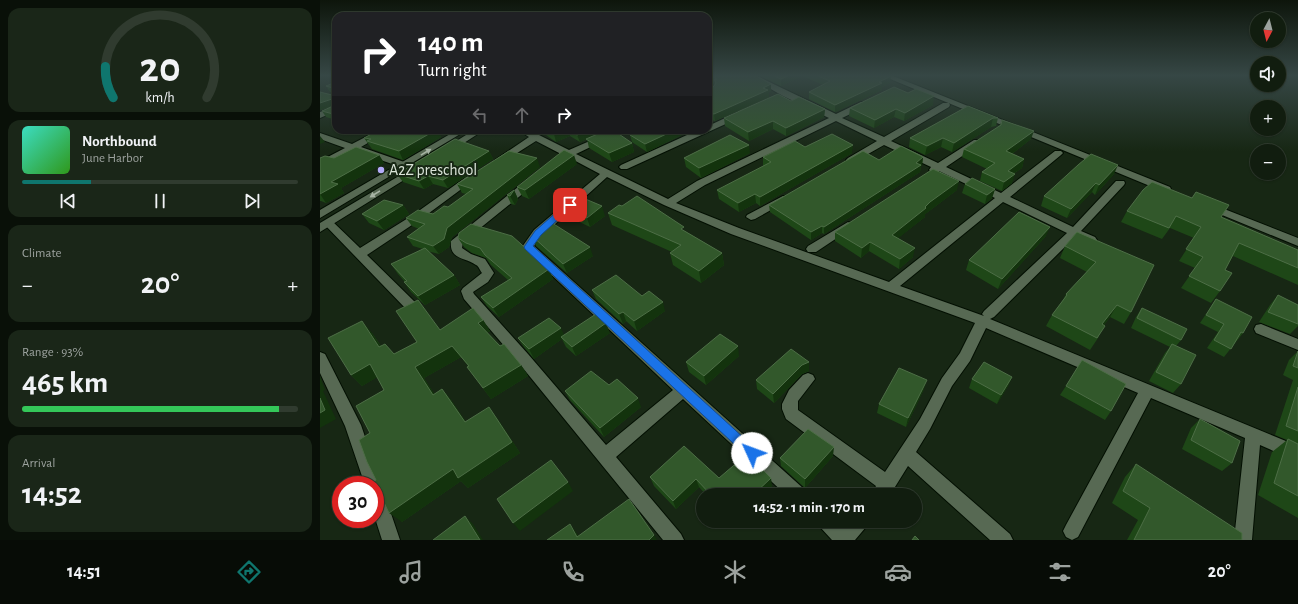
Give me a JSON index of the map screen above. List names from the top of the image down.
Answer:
{
  "places": ["A2Z preschool"],
  "north": "bottom",
  "page": {
    "map_buttons": ["+", "−"],
    "turn": ["140 m", "Turn right"],
    "song": ["Northbound", "June Harbor"],
    "tile": [
      "Climate",
      ["Range · 93%", "465 km"],
      ["Arrival", "14:52"]
    ],
    "heat": ["−", "20°", "+"],
    "limit": "30",
    "trip": "14:52 · 1 min · 170 m",
    "tabs": ["14:51", "20°"],
    "gauge": ["20", "km/h"]
  }
}
